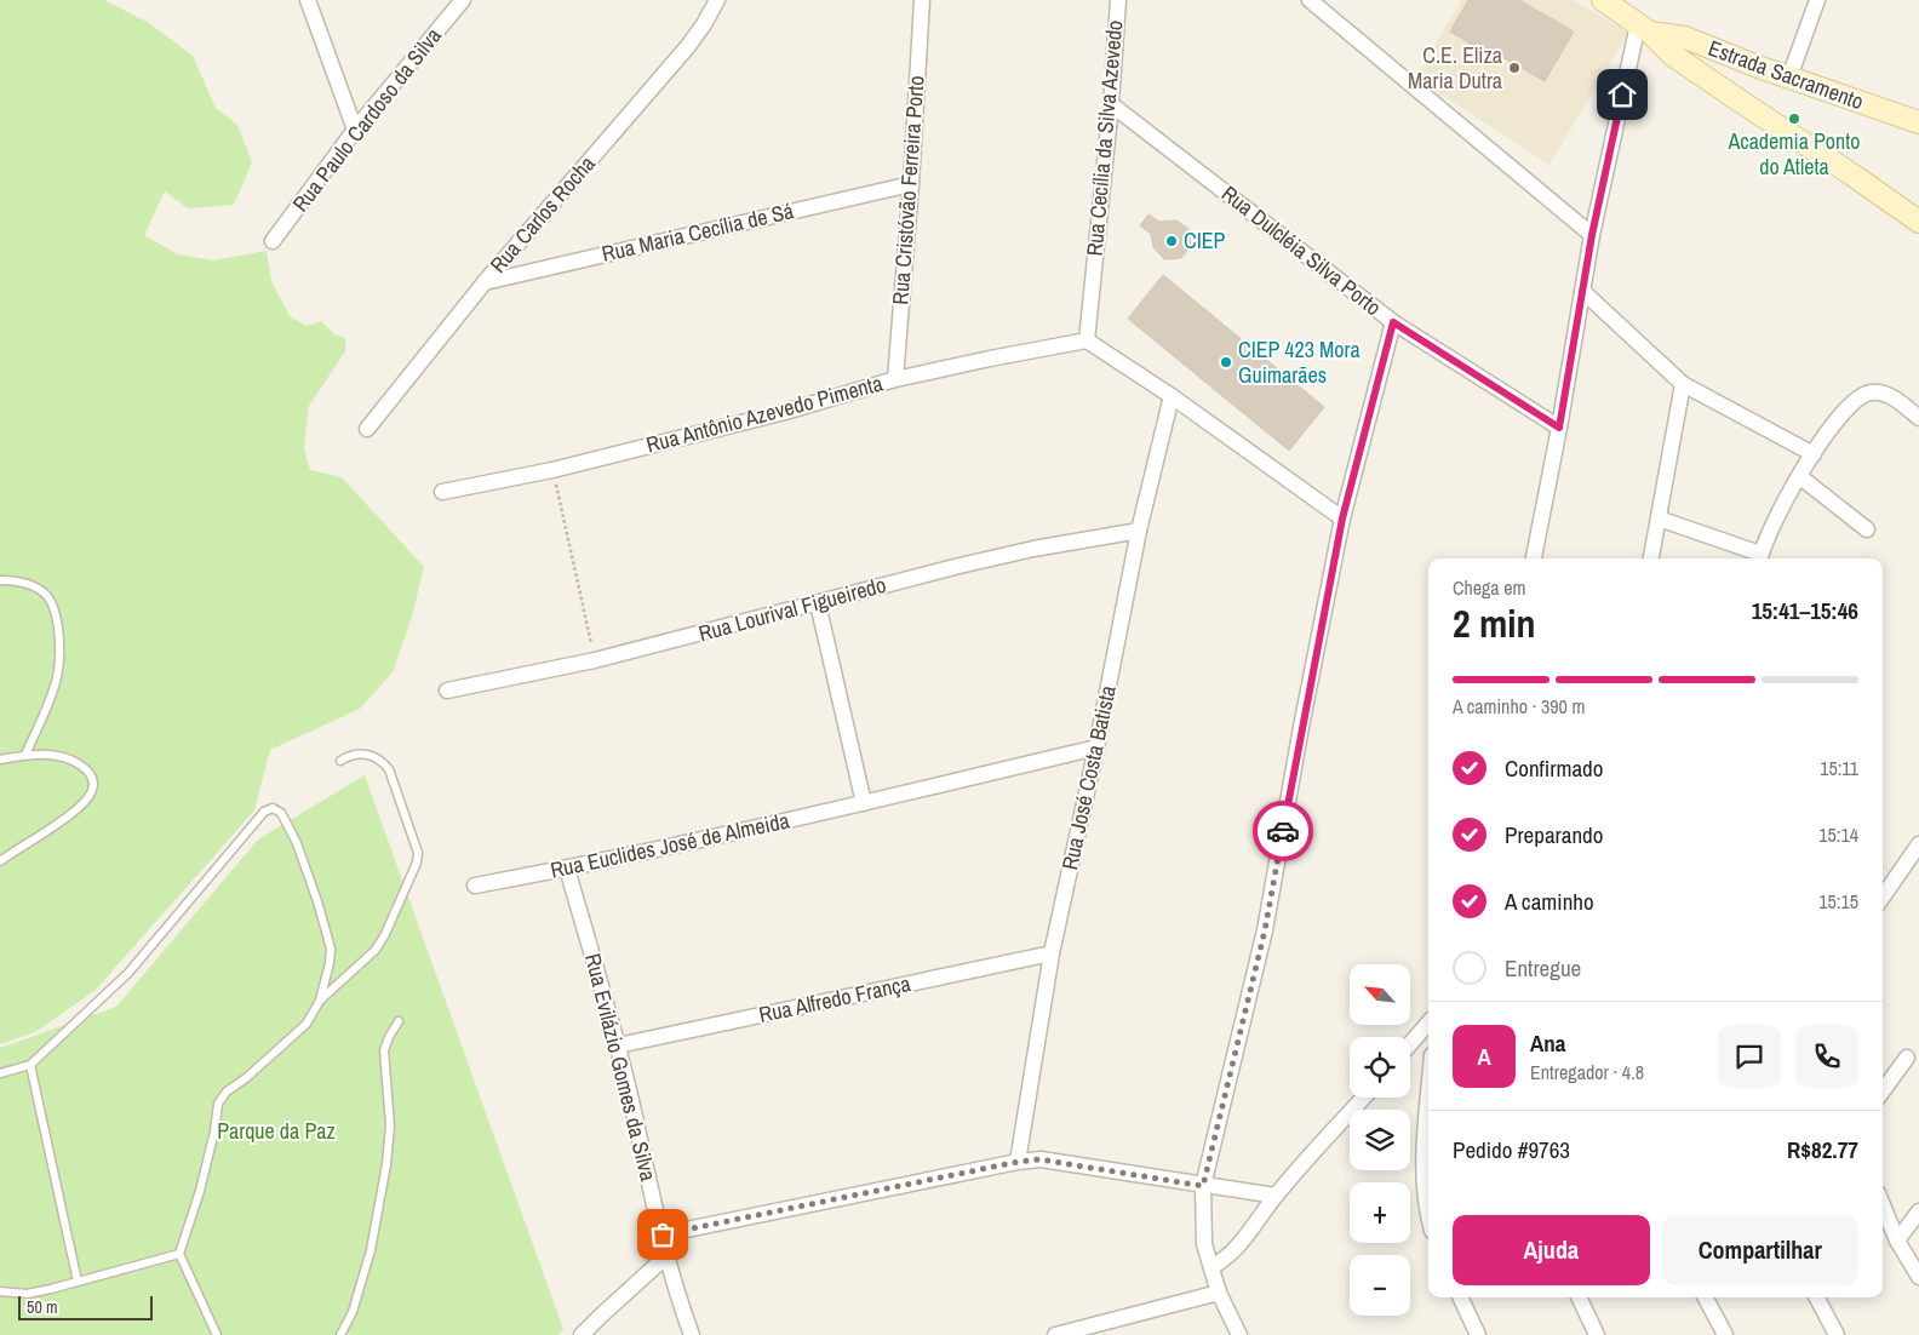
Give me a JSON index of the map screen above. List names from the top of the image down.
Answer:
{
  "streets": {
    "main road": ["Estrada Sacramento"],
    "street": [
      "Rua Paulo Cardoso da Silva",
      "Rua Cecília da Silva Azevedo",
      "Rua Cristóvão Ferreira Porto",
      "Rua Carlos Rocha",
      "Rua Maria Cecília de Sá",
      "Rua Dulcléia Silva Porto",
      "Rua Antônio Azevedo Pimenta",
      "Rua Lourival Figueiredo",
      "Rua José Costa Batista",
      "Rua Euclides José de Almeida",
      "Rua Alfredo França",
      "Rua Evilázio Gomes da Silva"
    ]
  },
  "crossings": [
    ["Rua Cecília da Silva Azevedo", "Rua Dulcléia Silva Porto"],
    ["Rua Cecília da Silva Azevedo", "Rua Antônio Azevedo Pimenta"],
    ["Rua Cristóvão Ferreira Porto", "Rua Maria Cecília de Sá"],
    ["Rua Cristóvão Ferreira Porto", "Rua Antônio Azevedo Pimenta"],
    ["Rua Carlos Rocha", "Rua Maria Cecília de Sá"],
    ["Rua Lourival Figueiredo", "Rua José Costa Batista"],
    ["Rua José Costa Batista", "Rua Euclides José de Almeida"],
    ["Rua José Costa Batista", "Rua Alfredo França"],
    ["Rua Euclides José de Almeida", "Rua Evilázio Gomes da Silva"],
    ["Rua Alfredo França", "Rua Evilázio Gomes da Silva"]
  ],
  "parks": ["Parque da Paz"],
  "places": [
    "C.E. Eliza Maria Dutra",
    "Academia Ponto do Atleta",
    "CIEP",
    "CIEP 423 Mora Guimarães"
  ],
  "scale_bar": "50 m",
  "north": "top left",
  "page": {
    "heading": ["2 min", "Chega em", "15:41–15:46"],
    "panel": [
      "Ana",
      "Entregador · 4.8",
      "Pedido #9763",
      "R$82.77"
    ],
    "bar": "A caminho · 390 m",
    "list": [
      ["Confirmado", "15:11"],
      ["Preparando", "15:14"],
      ["A caminho", "15:15"],
      "Entregue"
    ],
    "map_buttons": ["+", "−"],
    "round": "A",
    "buttons": ["Ajuda", "Compartilhar"],
    "scale": "50 m"
  }
}
